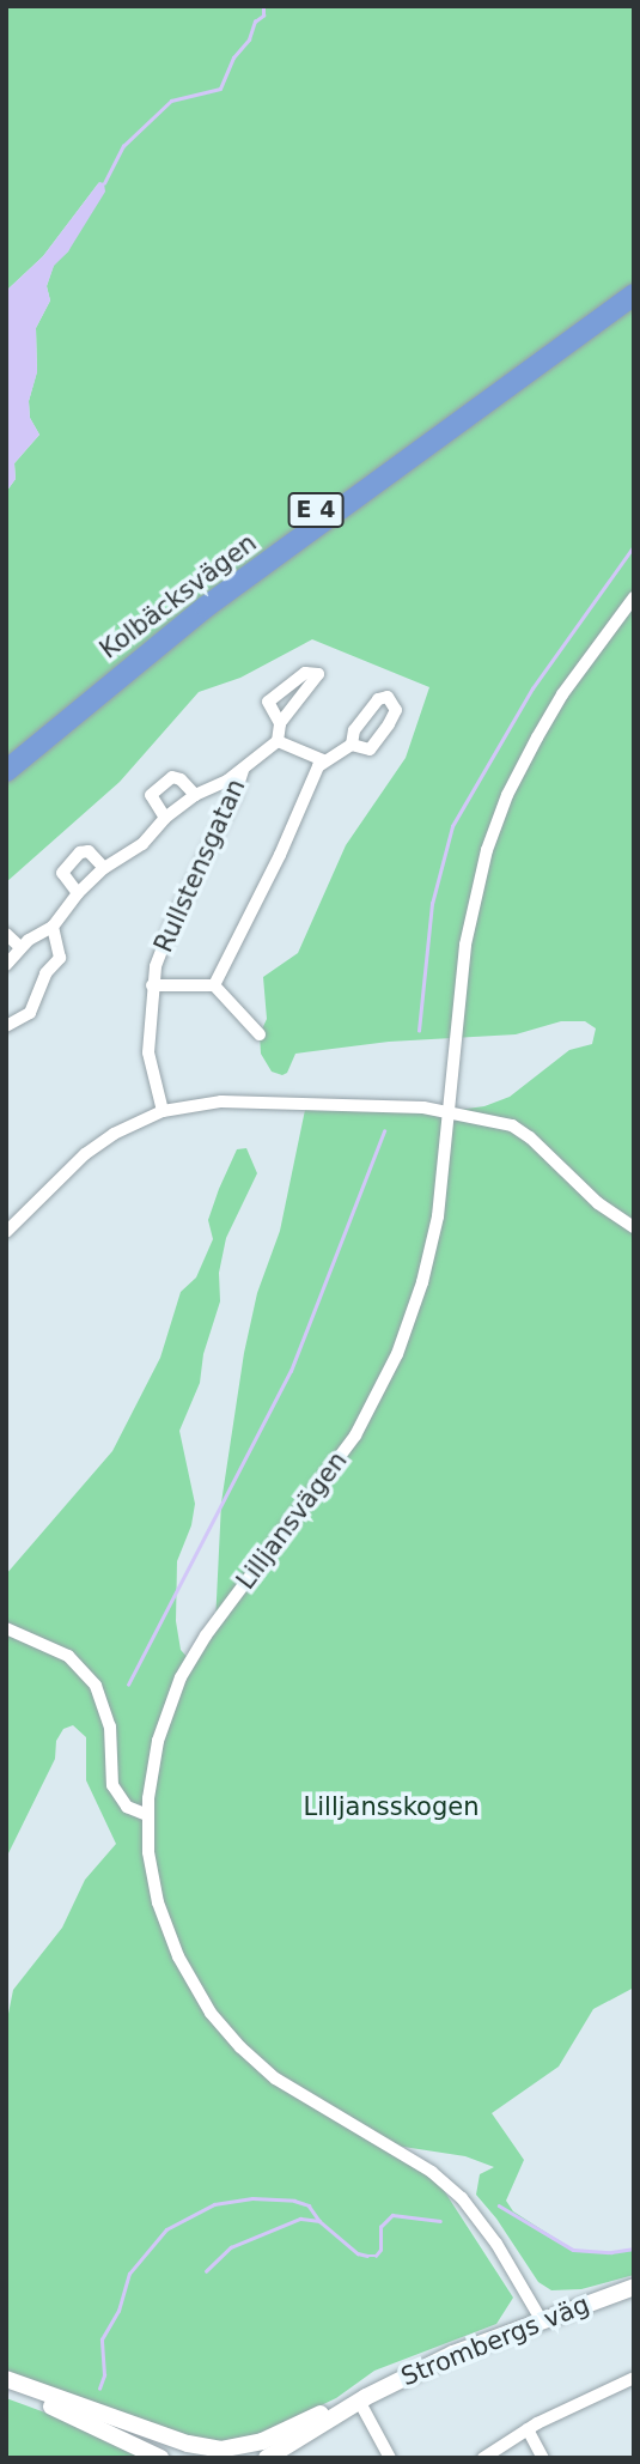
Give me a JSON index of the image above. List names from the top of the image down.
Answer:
{
  "streets": {
    "highway": ["E 4", "Kolbäcksvägen"],
    "street": ["Rullstensgatan", "Lilljansvägen", "Strombergs väg"]
  },
  "crossings": [
    ["Lilljansvägen", "Strombergs väg"]
  ],
  "parks": ["Lilljansskogen"]
}
